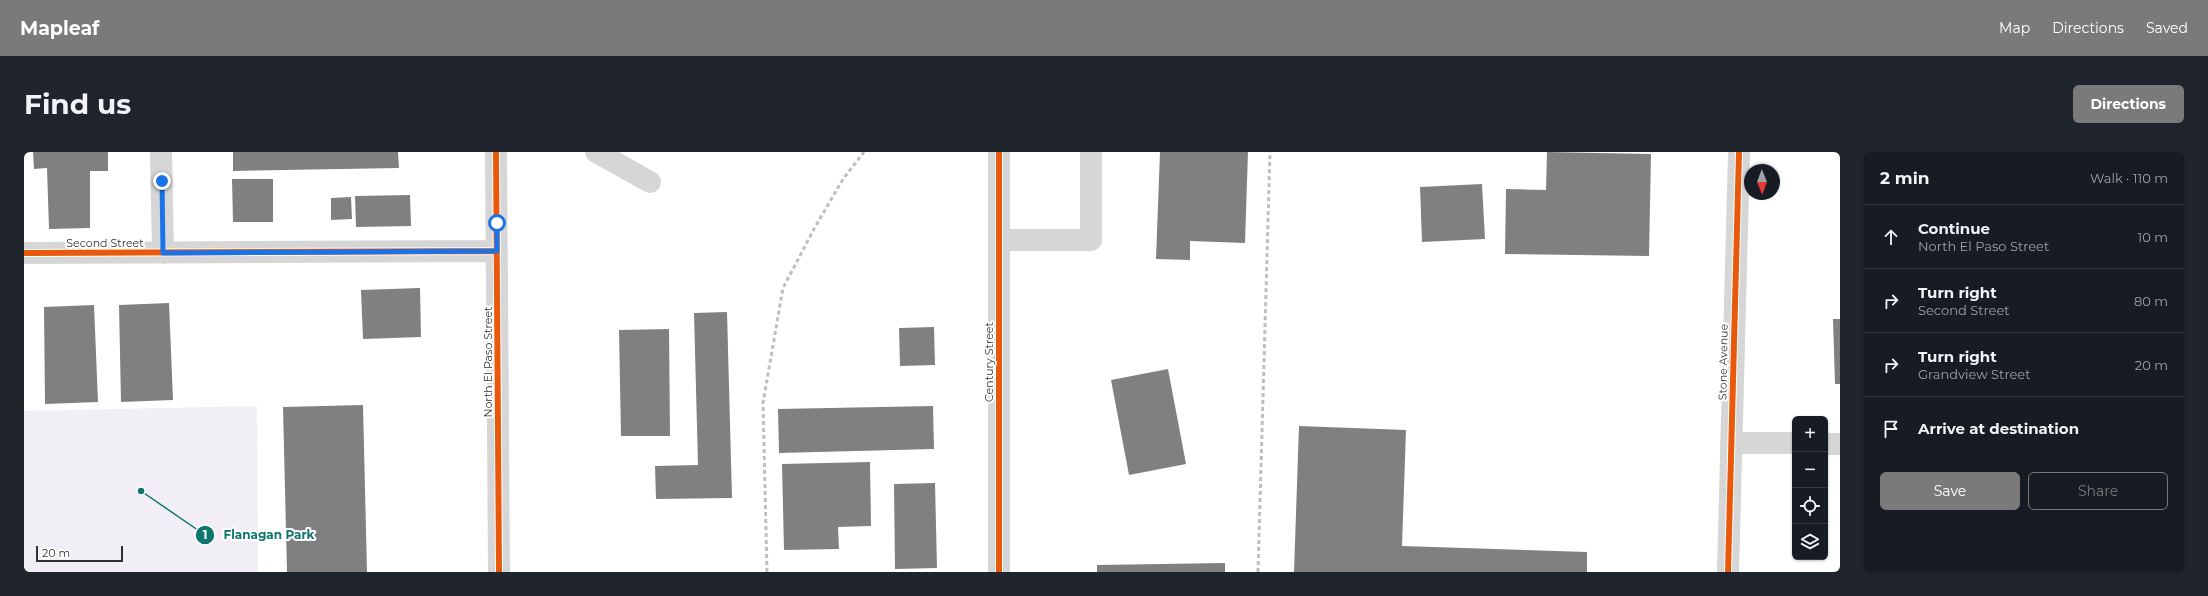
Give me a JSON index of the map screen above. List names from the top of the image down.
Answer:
{
  "streets": {
    "street": [
      "Second Street",
      "North El Paso Street",
      "Century Street",
      "Stone Avenue"
    ]
  },
  "crossings": [
    ["Second Street", "North El Paso Street"]
  ],
  "places": ["Flanagan Park"],
  "scale_bar": "20 m",
  "north": "bottom",
  "page": {
    "header": "Mapleaf",
    "nav": ["Map", "Directions", "Saved"],
    "buttons": [
      "Directions",
      ["Save", "Share"]
    ],
    "title": "Find us",
    "heading": ["2 min", "Walk · 110 m"],
    "list": [
      ["Continue", "North El Paso Street", "10 m"],
      ["Turn right", "Second Street", "80 m"],
      ["Turn right", "Grandview Street", "20 m"],
      "Arrive at destination"
    ],
    "map_buttons": ["+", "−"],
    "scale": "20 m"
  }
}
